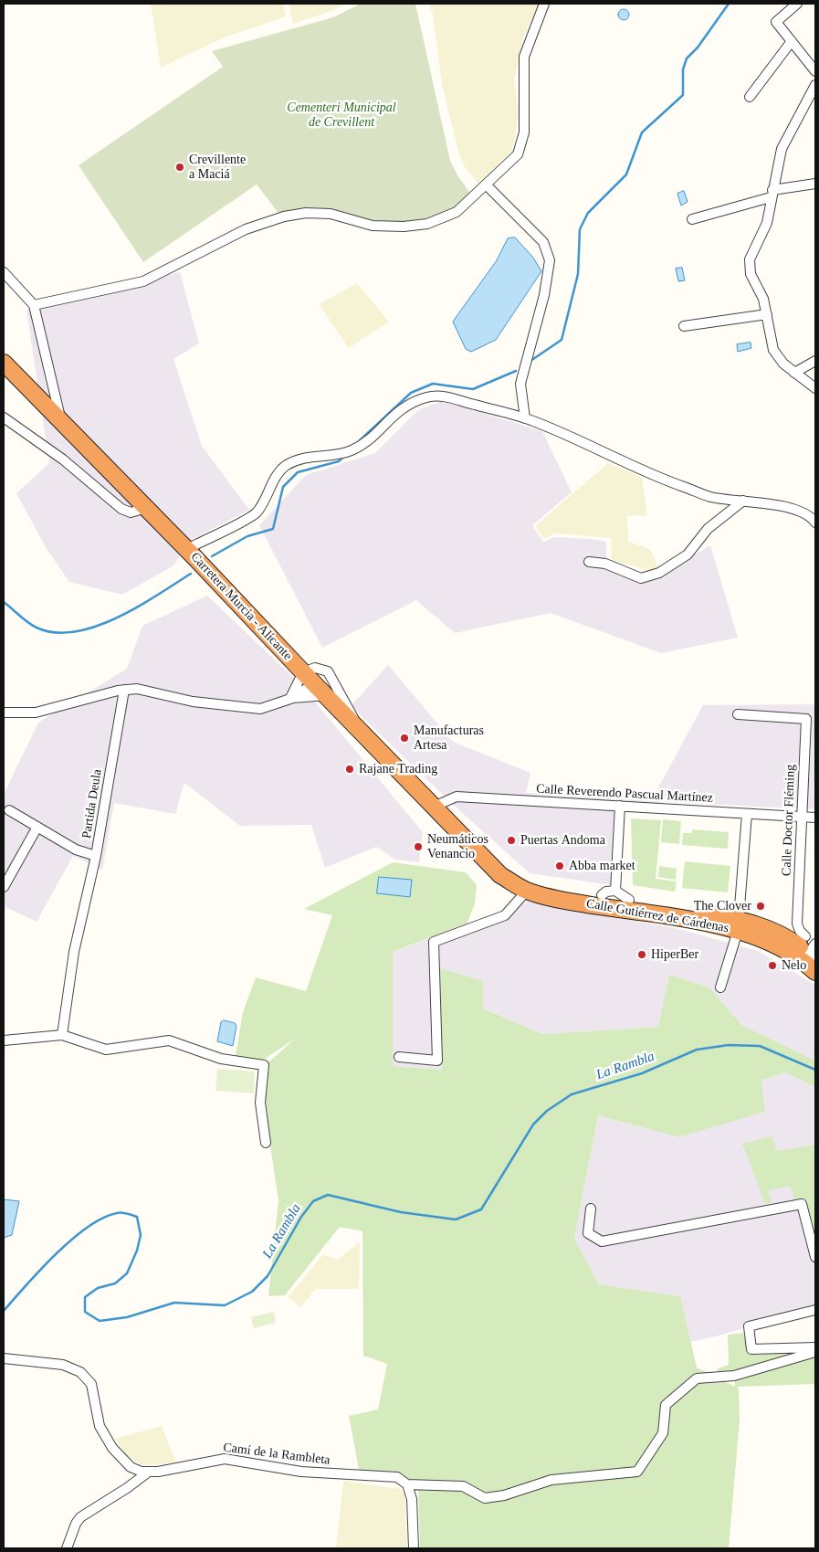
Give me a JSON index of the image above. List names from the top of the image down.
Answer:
{
  "streets": {
    "highway": ["Carretera Murcia - Alicante", "Calle Gutiérrez de Cárdenas"],
    "street": [
      "Calle Reverendo Pascual Martínez",
      "Partida Deula",
      "Calle Doctor Fléming",
      "Camí de la Rambleta"
    ]
  },
  "crossings": [
    ["Carretera Murcia - Alicante", "Calle Reverendo Pascual Martínez"],
    ["Carretera Murcia - Alicante", "Calle Gutiérrez de Cárdenas"],
    ["Calle Reverendo Pascual Martínez", "Calle Doctor Fléming"]
  ],
  "water": ["La Rambla"],
  "parks": ["Cementeri Municipal de Crevillent"],
  "places": [
    "Crevillente a Maciá",
    "Manufacturas Artesa",
    "Rajane Trading",
    "Puertas Andoma",
    "Neumáticos Venancio",
    "Abba market",
    "The Clover",
    "HiperBer",
    "Nelo"
  ]
}
